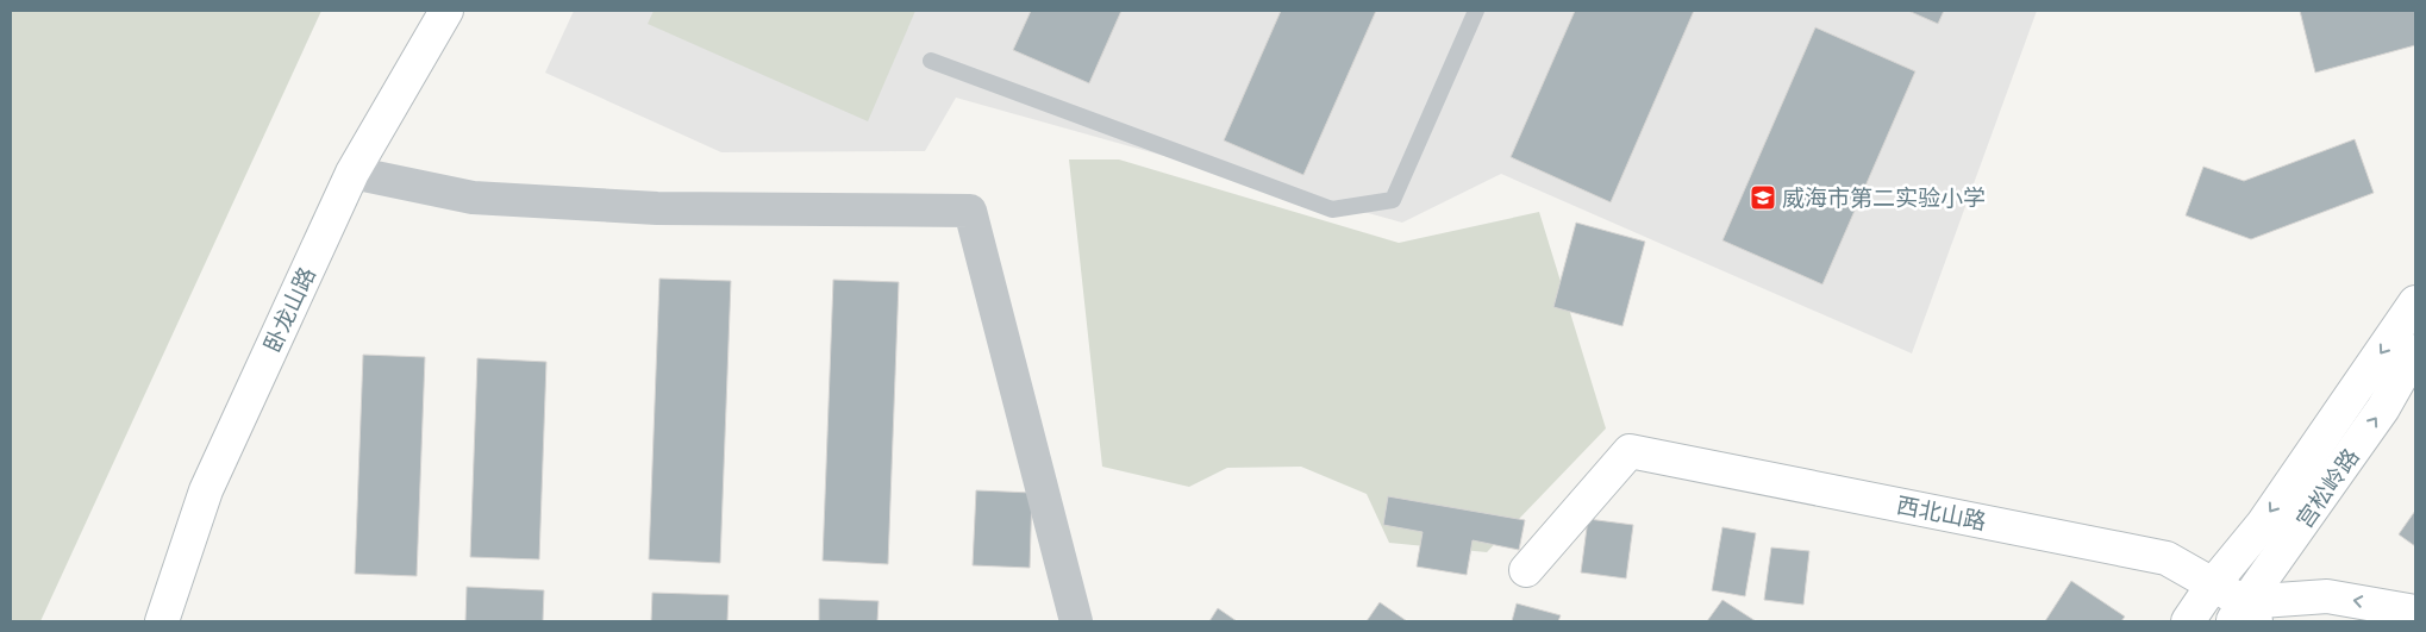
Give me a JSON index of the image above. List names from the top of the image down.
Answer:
{
  "streets": {
    "main road": ["卧龙山路", "宫松岭路", "西北山路"]
  },
  "crossings": [
    ["宫松岭路", "西北山路"]
  ],
  "places": {
    "school or university": ["威海市第二实验小学"]
  }
}
